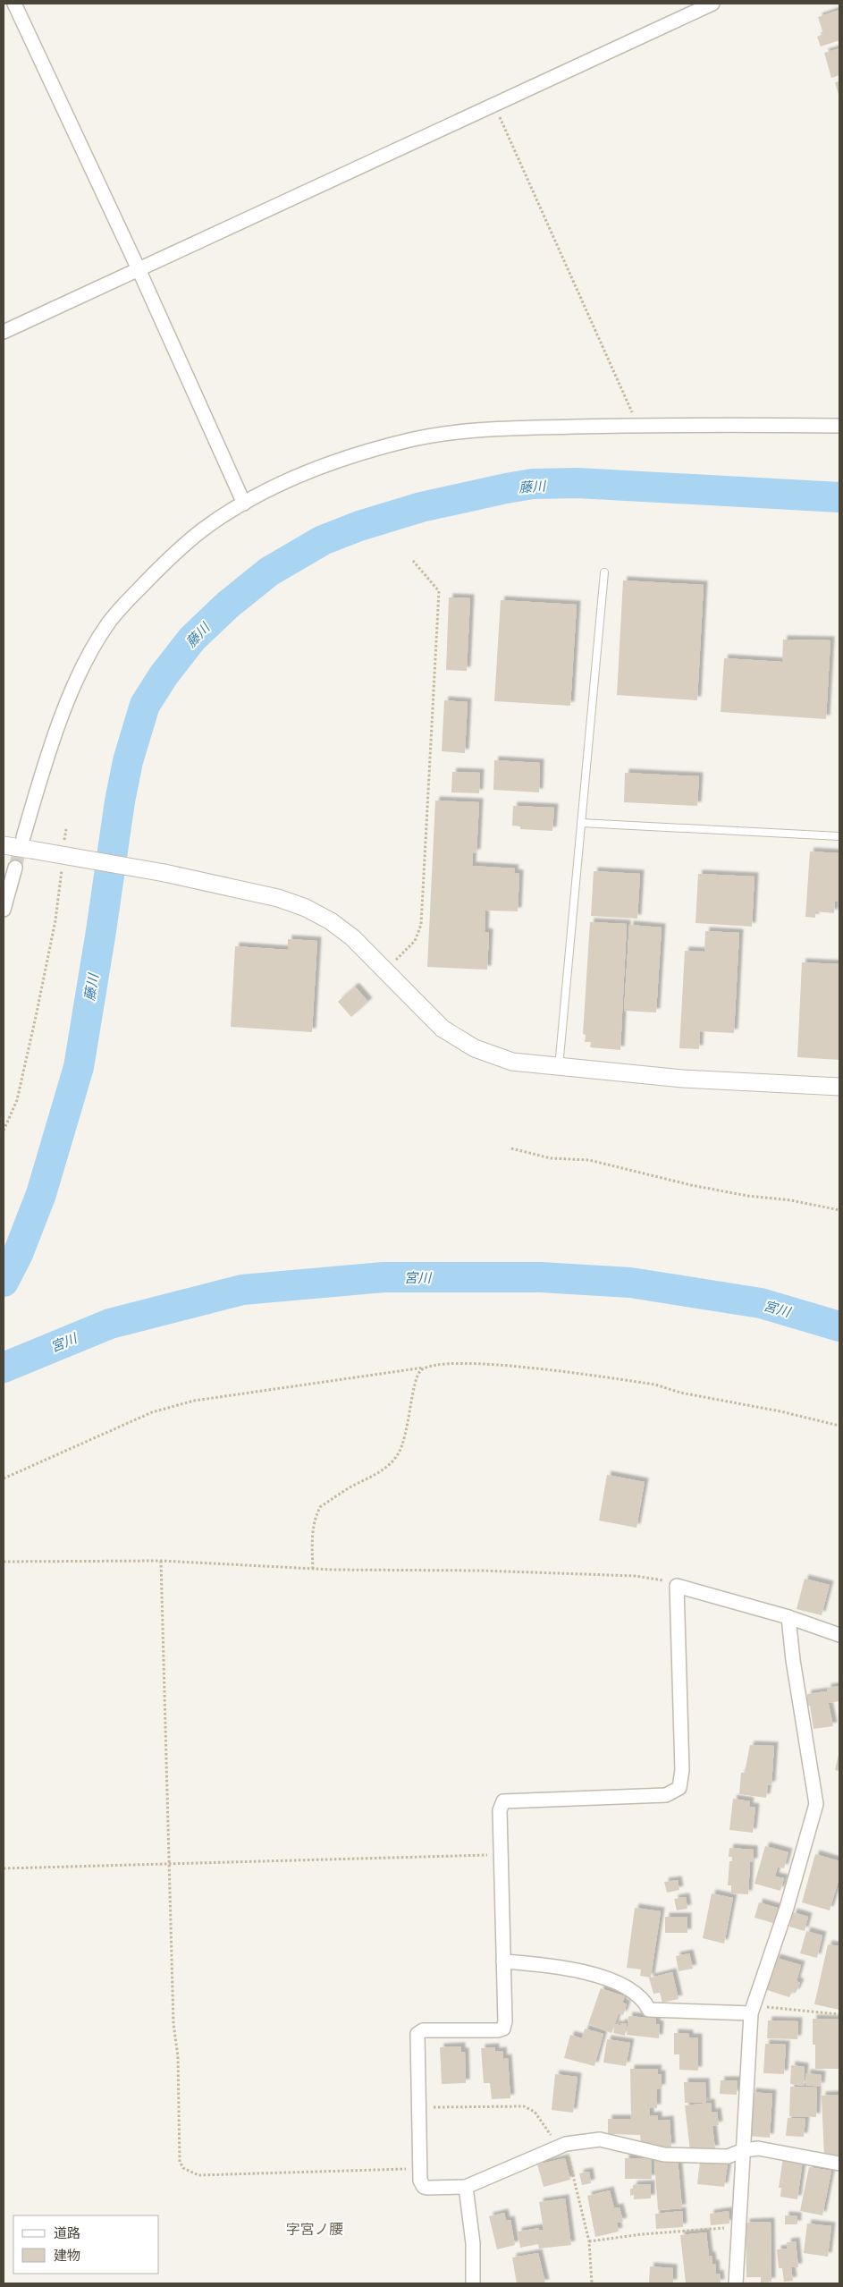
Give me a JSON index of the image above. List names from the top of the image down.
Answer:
{
  "districts": ["字宮ノ腰"],
  "water": ["藤川", "宮川"],
  "legend": ["道路", "建物"]
}
